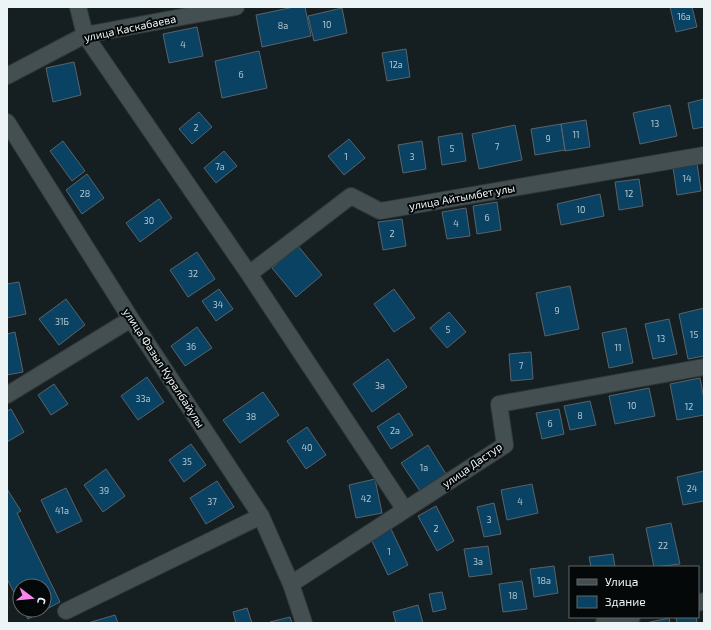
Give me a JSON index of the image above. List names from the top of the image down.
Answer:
{
  "streets": {
    "street": [
      "улица Каскабаева",
      "улица Айтымбет улы",
      "улица Фазыл Куралбайулы",
      "улица Дастур"
    ]
  },
  "crossings": [
    ["улица Фазыл Куралбайулы", "улица Дастур"]
  ],
  "house_numbers": [
    "16а",
    "10",
    "8а",
    "4",
    "12а",
    "6",
    "13",
    "2",
    "11",
    "9",
    "7",
    "5",
    "1",
    "3",
    "7а",
    "14",
    "28",
    "12",
    "10",
    "6",
    "30",
    "4",
    "2",
    "32",
    "34",
    "9",
    "31Б",
    "5",
    "15",
    "13",
    "36",
    "11",
    "7",
    "3а",
    "33а",
    "10",
    "12",
    "8",
    "38",
    "6",
    "2а",
    "40",
    "35",
    "1а",
    "24",
    "39",
    "42",
    "37",
    "4",
    "41а",
    "3",
    "2",
    "22",
    "1",
    "3а",
    "18а",
    "18"
  ],
  "legend": ["Улица", "Здание"],
  "north": "right"
}
